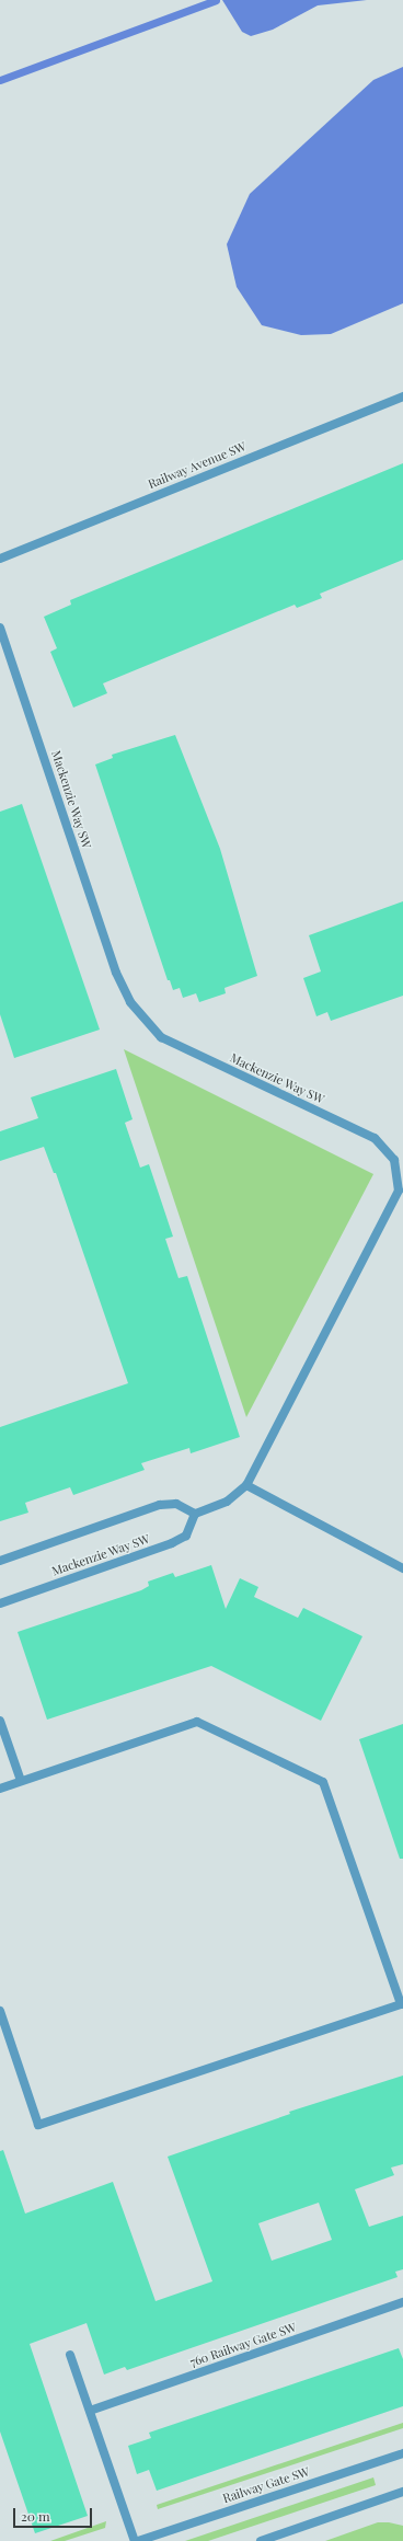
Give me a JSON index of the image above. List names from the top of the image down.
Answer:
{
  "streets": {
    "street": [
      "Railway Avenue SW",
      "Mackenzie Way SW",
      "760 Railway Gate SW",
      "Railway Gate SW"
    ]
  },
  "scale_bar": "20 m"
}
